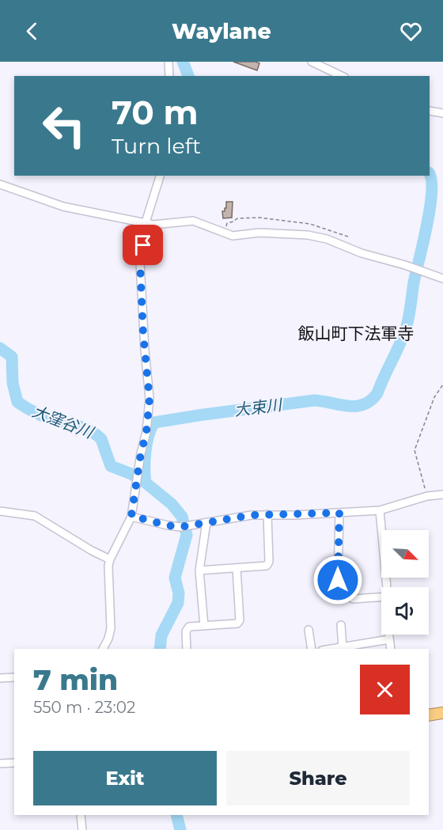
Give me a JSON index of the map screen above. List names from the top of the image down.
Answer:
{
  "districts": ["飯山町下法軍寺"],
  "water": ["大束川", "大窪谷川"],
  "north": "bottom right",
  "page": {
    "header": "Waylane",
    "turn": ["70 m", "Turn left"],
    "heading": ["7 min", "550 m · 23:02"],
    "buttons": ["Exit", "Share"]
  }
}
